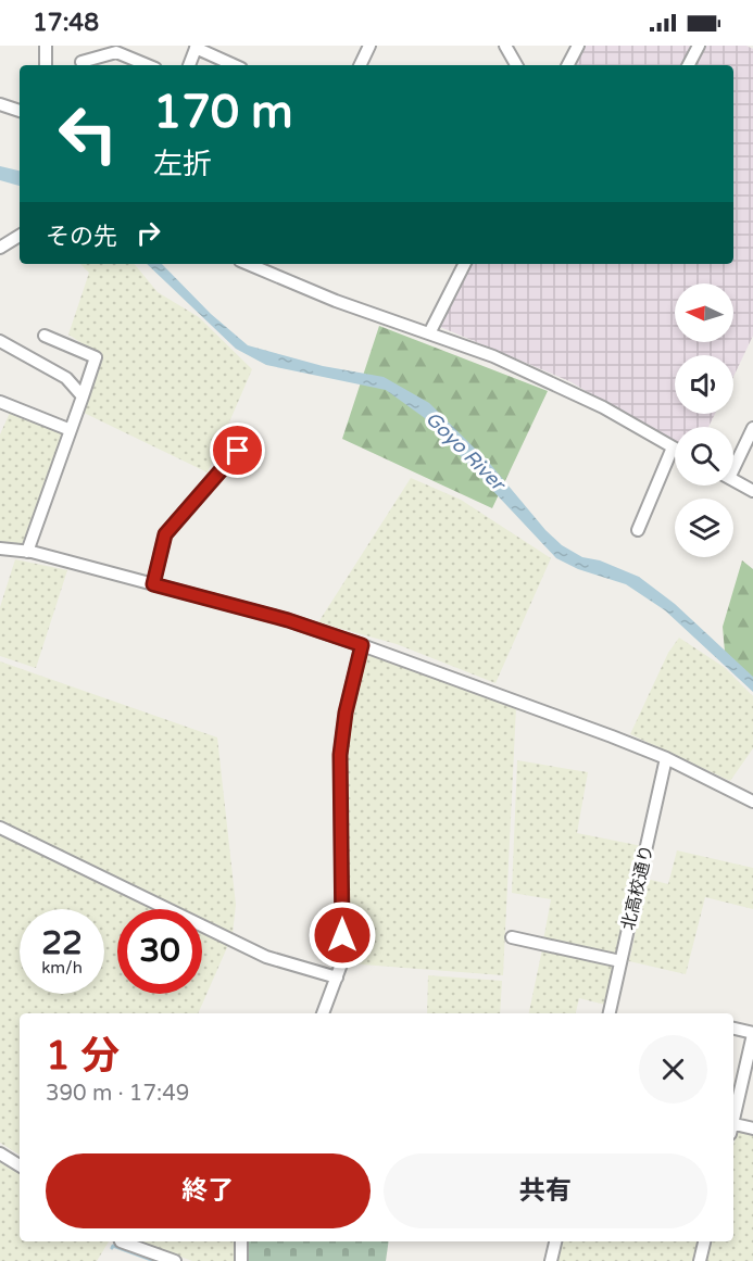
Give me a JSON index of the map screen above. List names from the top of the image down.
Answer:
{
  "streets": {
    "street": ["北高校通り"]
  },
  "water": ["Goyo River"],
  "north": "left",
  "page": {
    "status": "17:48",
    "turn": ["170 m", "左折"],
    "then": "その先",
    "speed": "22 km/h",
    "limit": "30",
    "heading": ["1 分", "390 m · 17:49"],
    "buttons": ["終了", "共有"]
  }
}
